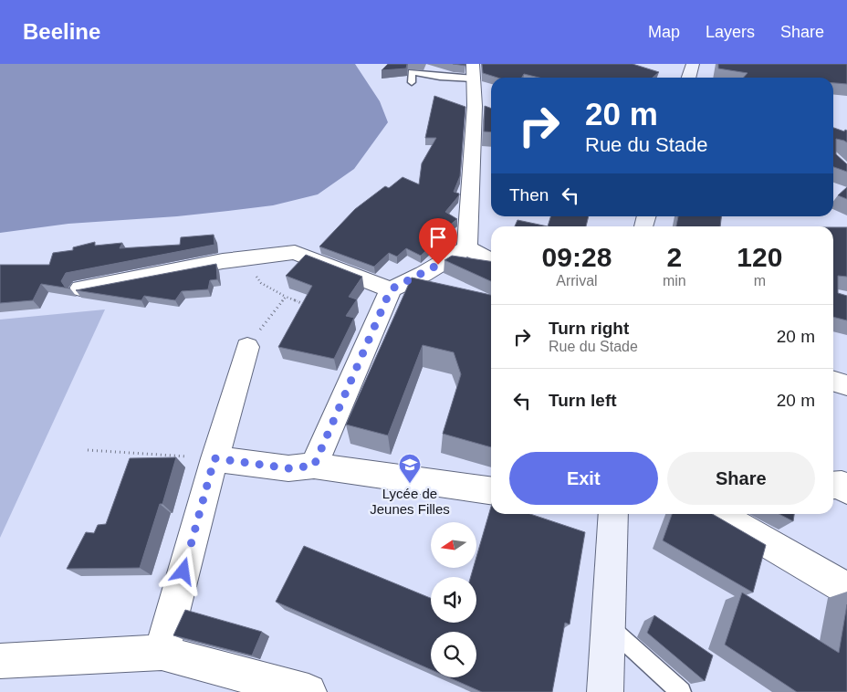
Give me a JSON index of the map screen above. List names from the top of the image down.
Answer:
{
  "places": {
    "school or university": ["Lycée de Jeunes Filles"]
  },
  "north": "left",
  "page": {
    "header": "Beeline",
    "nav": ["Map", "Layers", "Share"],
    "turn": ["20 m", "Rue du Stade"],
    "then": "Then",
    "eta": [
      "09:28",
      "Arrival",
      "2",
      "min",
      "120",
      "m"
    ],
    "list": [
      {
        "name": "Turn right",
        "note": "Rue du Stade",
        "value": "20 m"
      },
      {
        "name": "Turn left",
        "value": "20 m"
      }
    ],
    "buttons": ["Exit", "Share"]
  }
}
